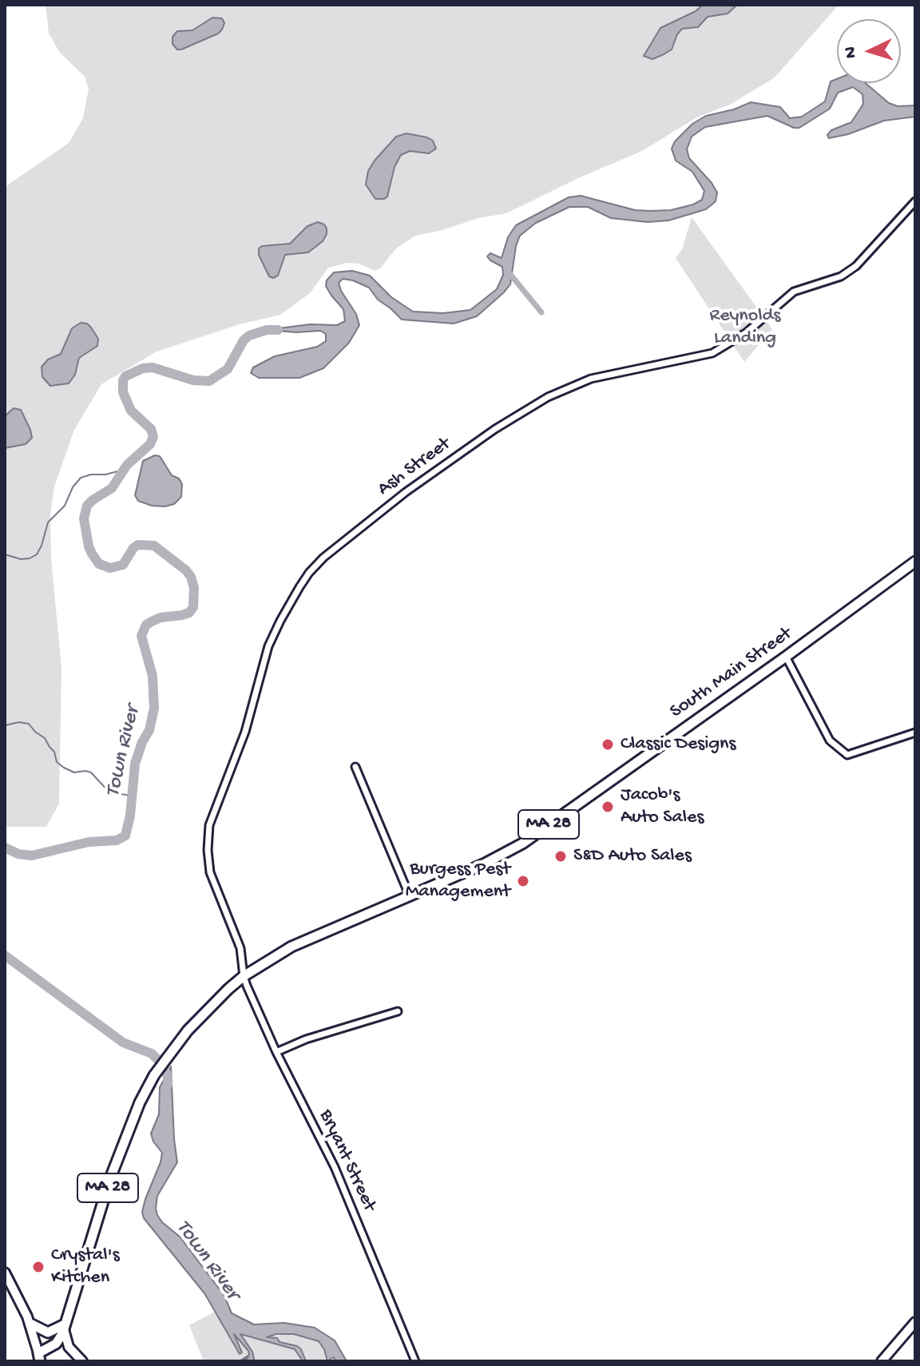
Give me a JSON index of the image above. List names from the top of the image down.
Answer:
{
  "streets": {
    "main road": ["South Main Street", "MA 28"],
    "street": ["Ash Street", "Bryant Street"]
  },
  "crossings": [
    ["Ash Street", "South Main Street"],
    ["Ash Street", "Bryant Street"],
    ["South Main Street", "Bryant Street"]
  ],
  "water": ["Town River"],
  "parks": ["Reynolds Landing"],
  "places": [
    "Classic Designs",
    "Jacob's Auto Sales",
    "S&D Auto Sales",
    "Burgess Pest Management",
    "Crystal's Kitchen"
  ],
  "north": "left"
}
